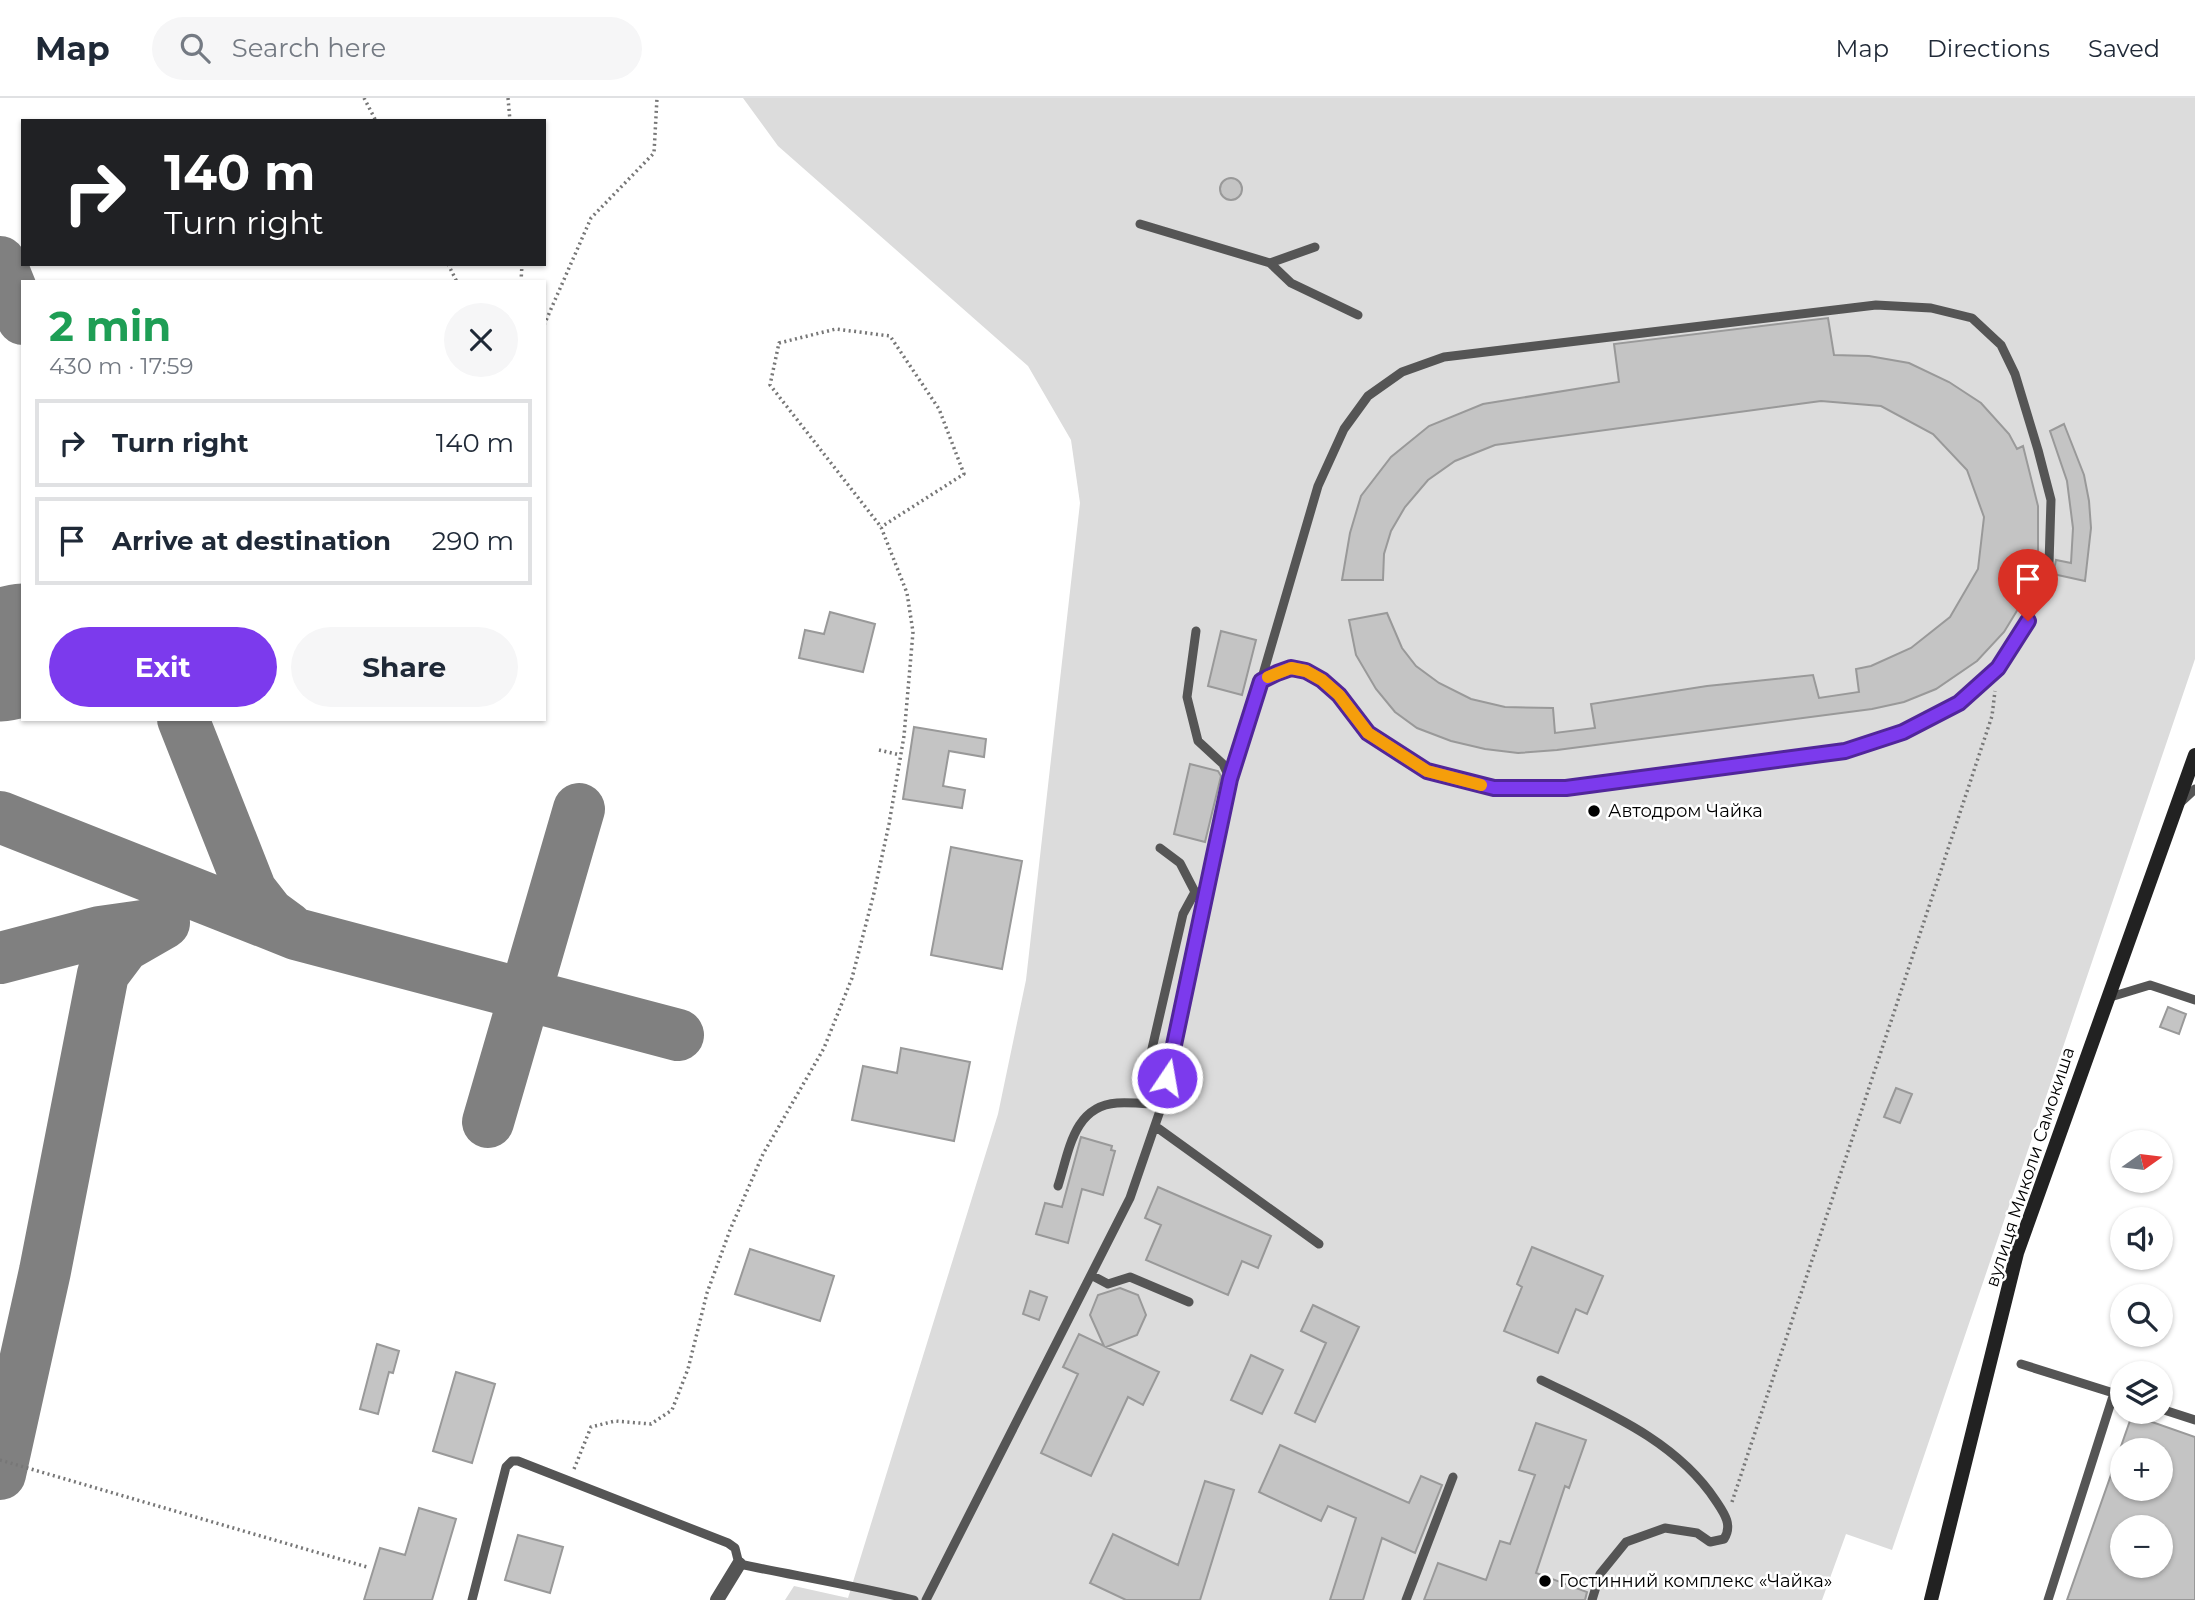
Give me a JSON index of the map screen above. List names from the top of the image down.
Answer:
{
  "streets": {
    "street": ["вулиця Миколи Самокиша"]
  },
  "places": ["Автодром Чайка", "Гостинний комплекс «Чайка»"],
  "north": "right",
  "page": {
    "header": "Map",
    "search": "Search here",
    "nav": ["Map", "Directions", "Saved"],
    "turn": ["140 m", "Turn right"],
    "heading": ["2 min", "430 m · 17:59"],
    "list": [
      {
        "name": "Turn right",
        "value": "140 m"
      },
      {
        "name": "Arrive at destination",
        "value": "290 m"
      }
    ],
    "buttons": ["Exit", "Share"],
    "map_buttons": ["+", "−"]
  }
}
